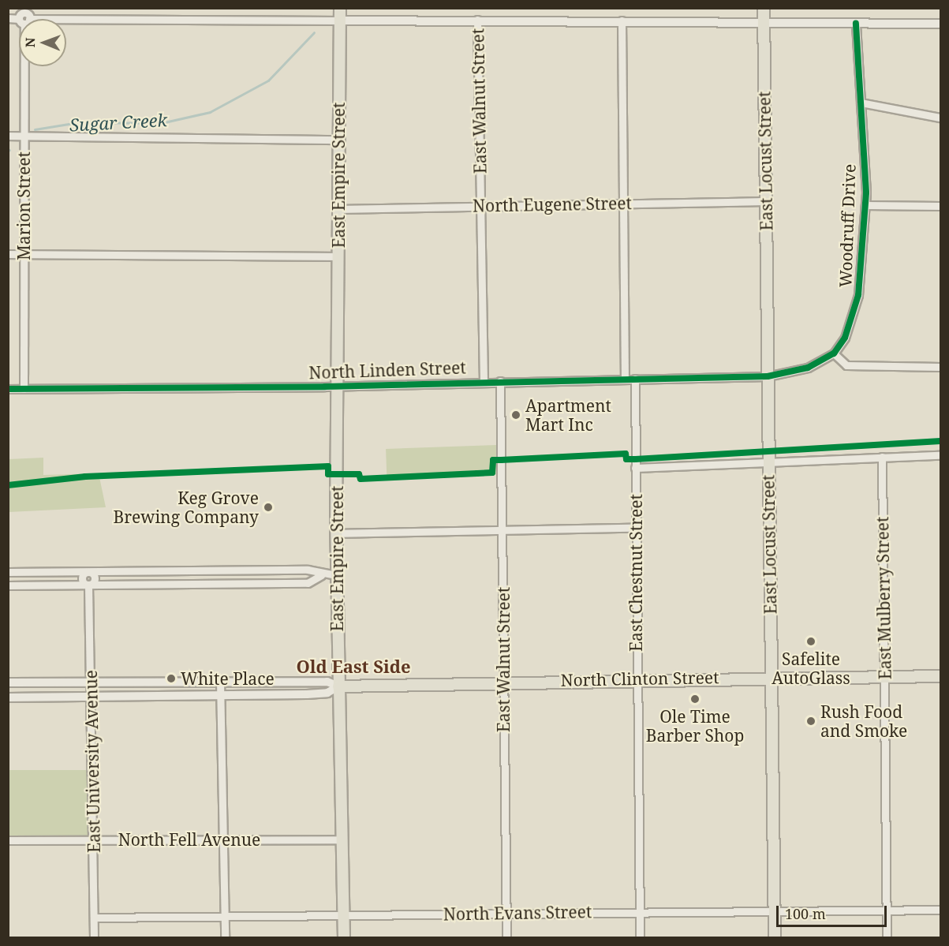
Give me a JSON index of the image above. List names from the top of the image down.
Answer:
{
  "streets": {
    "main road": ["East Locust Street", "East Empire Street", "North Clinton Street"],
    "street": [
      "East Walnut Street",
      "North Eugene Street",
      "Marion Street",
      "Woodruff Drive",
      "North Linden Street",
      "East Chestnut Street",
      "East Mulberry Street",
      "East University Avenue",
      "North Fell Avenue",
      "North Evans Street"
    ]
  },
  "crossings": [
    ["East Walnut Street", "North Eugene Street"],
    ["East Walnut Street", "North Linden Street"],
    ["East Walnut Street", "North Clinton Street"],
    ["East Walnut Street", "North Evans Street"],
    ["East Locust Street", "North Eugene Street"],
    ["East Locust Street", "North Linden Street"],
    ["East Locust Street", "North Clinton Street"],
    ["East Locust Street", "North Evans Street"],
    ["East Empire Street", "North Eugene Street"],
    ["East Empire Street", "North Linden Street"],
    ["East Empire Street", "North Clinton Street"],
    ["East Empire Street", "North Fell Avenue"],
    ["East Empire Street", "North Evans Street"],
    ["Marion Street", "North Linden Street"],
    ["North Linden Street", "East Chestnut Street"],
    ["East Chestnut Street", "North Clinton Street"],
    ["East Chestnut Street", "North Evans Street"],
    ["East Mulberry Street", "North Clinton Street"],
    ["East Mulberry Street", "North Evans Street"],
    ["East University Avenue", "North Fell Avenue"],
    ["East University Avenue", "North Evans Street"]
  ],
  "districts": ["Old East Side"],
  "water": ["Sugar Creek"],
  "places": [
    "Apartment Mart Inc",
    "Keg Grove Brewing Company",
    "Safelite AutoGlass",
    "White Place",
    "Ole Time Barber Shop",
    "Rush Food and Smoke"
  ],
  "scale_bar": "100 m",
  "north": "left"
}
